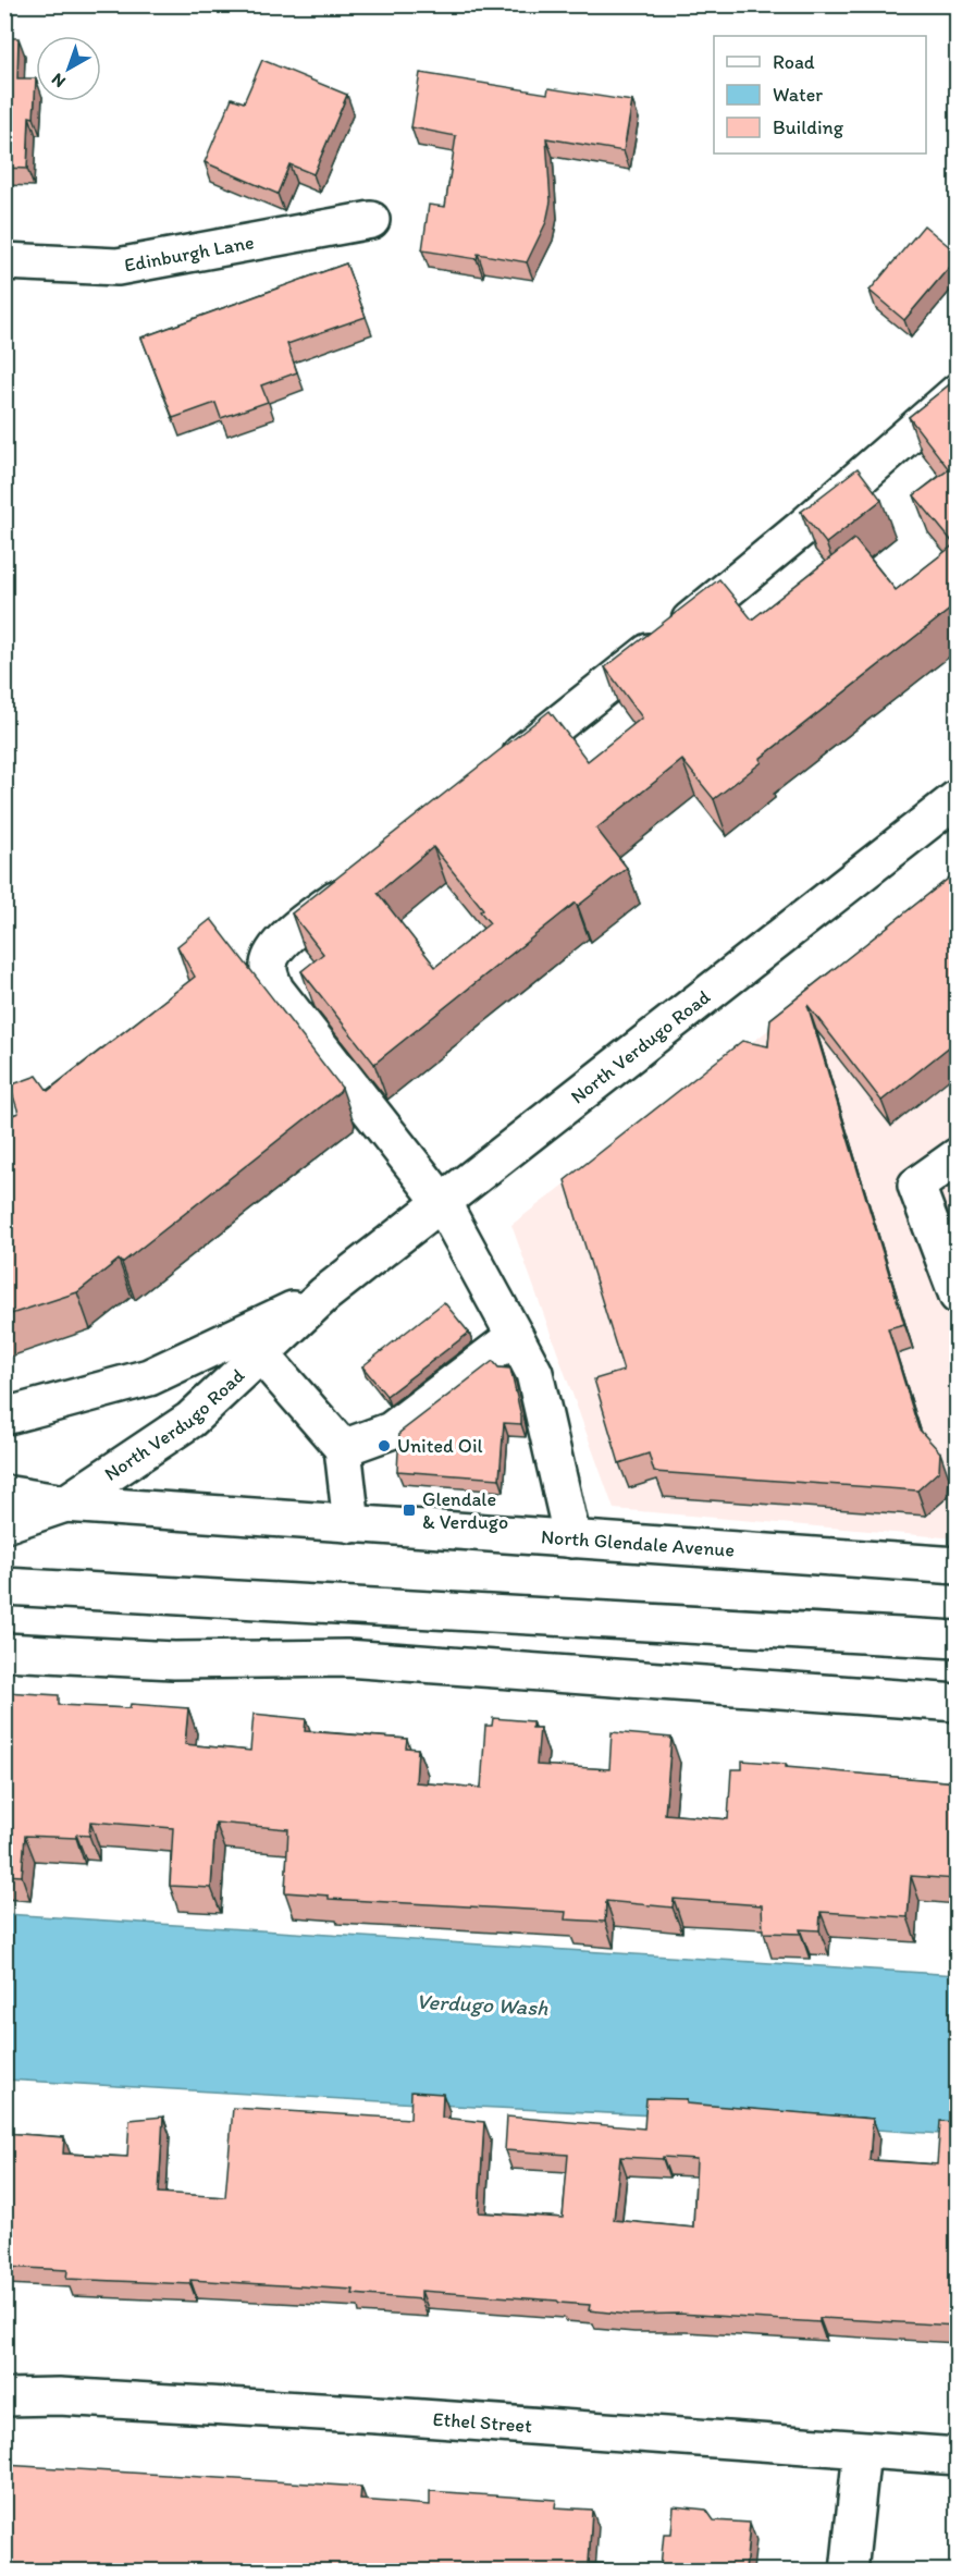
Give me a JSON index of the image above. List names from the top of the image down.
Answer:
{
  "streets": {
    "main road": [
      "Edinburgh Lane",
      "North Verdugo Road",
      "North Glendale Avenue",
      "Ethel Street"
    ]
  },
  "crossings": [
    ["North Verdugo Road", "North Glendale Avenue"]
  ],
  "water": ["Verdugo Wash"],
  "places": {
    "other": ["United Oil"],
    "transit": ["Glendale & Verdugo"]
  },
  "legend": ["Road", "Water", "Building"],
  "north": "bottom left"
}
